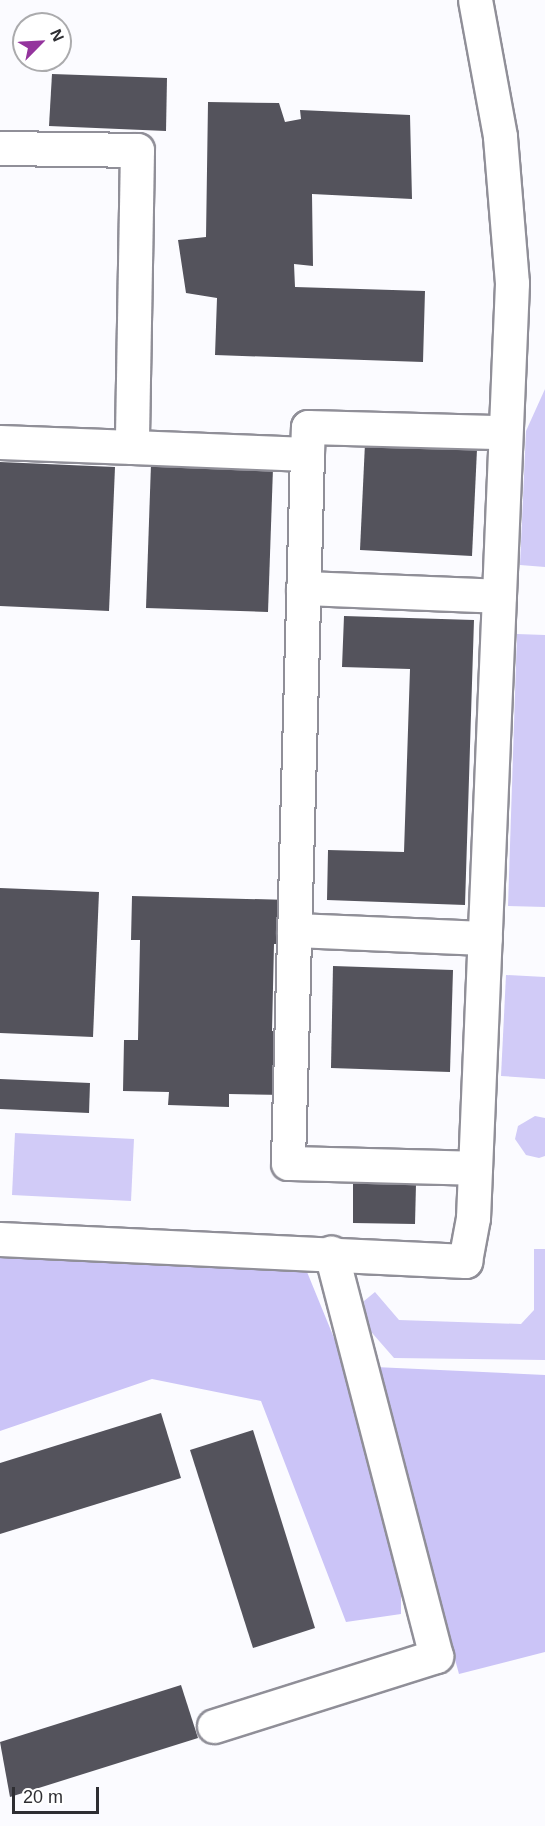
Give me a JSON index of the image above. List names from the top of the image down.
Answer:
{
  "scale_bar": "20 m",
  "north": "top right"
}
